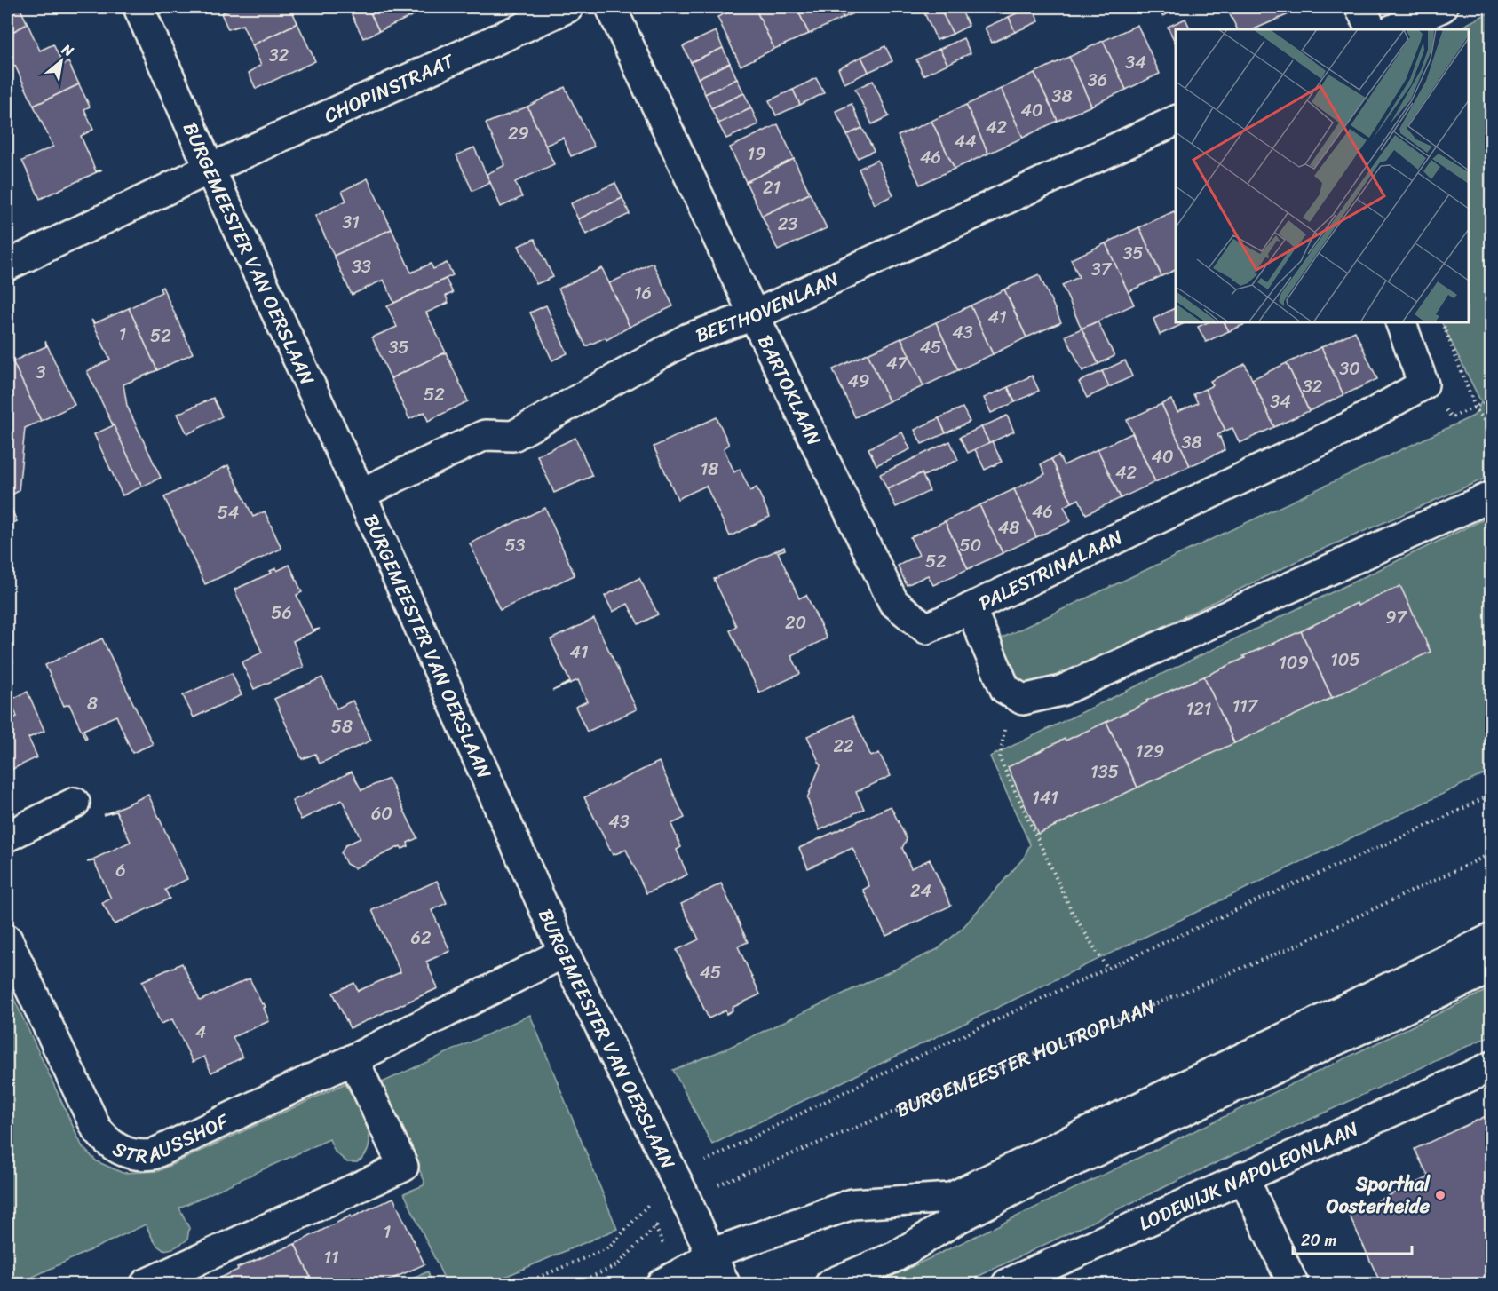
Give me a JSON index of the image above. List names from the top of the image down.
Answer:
{
  "streets": {
    "street": [
      "CHOPINSTRAAT",
      "BURGEMEESTER VAN OERSLAAN",
      "BEETHOVENLAAN",
      "BARTOKLAAN",
      "PALESTRINALAAN",
      "STRAUSSHOF",
      "LODEWIJK NAPOLEONLAAN"
    ],
    "path": ["BURGEMEESTER HOLTROPLAAN"]
  },
  "crossings": [
    ["CHOPINSTRAAT", "BURGEMEESTER VAN OERSLAAN"],
    ["BURGEMEESTER VAN OERSLAAN", "BEETHOVENLAAN"],
    ["BURGEMEESTER VAN OERSLAAN", "BURGEMEESTER HOLTROPLAAN"],
    ["BURGEMEESTER VAN OERSLAAN", "STRAUSSHOF"],
    ["BEETHOVENLAAN", "BARTOKLAAN"],
    ["BARTOKLAAN", "PALESTRINALAAN"]
  ],
  "places": ["Sporthal Oosterheide"],
  "house_numbers": [
    "32",
    "34",
    "36",
    "38",
    "40",
    "42",
    "29",
    "44",
    "19",
    "46",
    "21",
    "31",
    "23",
    "35",
    "33",
    "37",
    "16",
    "41",
    "43",
    "1",
    "52",
    "35",
    "45",
    "47",
    "30",
    "3",
    "49",
    "32",
    "52",
    "34",
    "38",
    "40",
    "18",
    "42",
    "46",
    "54",
    "48",
    "53",
    "50",
    "52",
    "56",
    "97",
    "20",
    "41",
    "105",
    "109",
    "8",
    "117",
    "121",
    "58",
    "22",
    "129",
    "135",
    "141",
    "60",
    "43",
    "6",
    "24",
    "62",
    "45",
    "4",
    "1",
    "11"
  ],
  "scale_bar": "20 m",
  "north": "top right"
}
